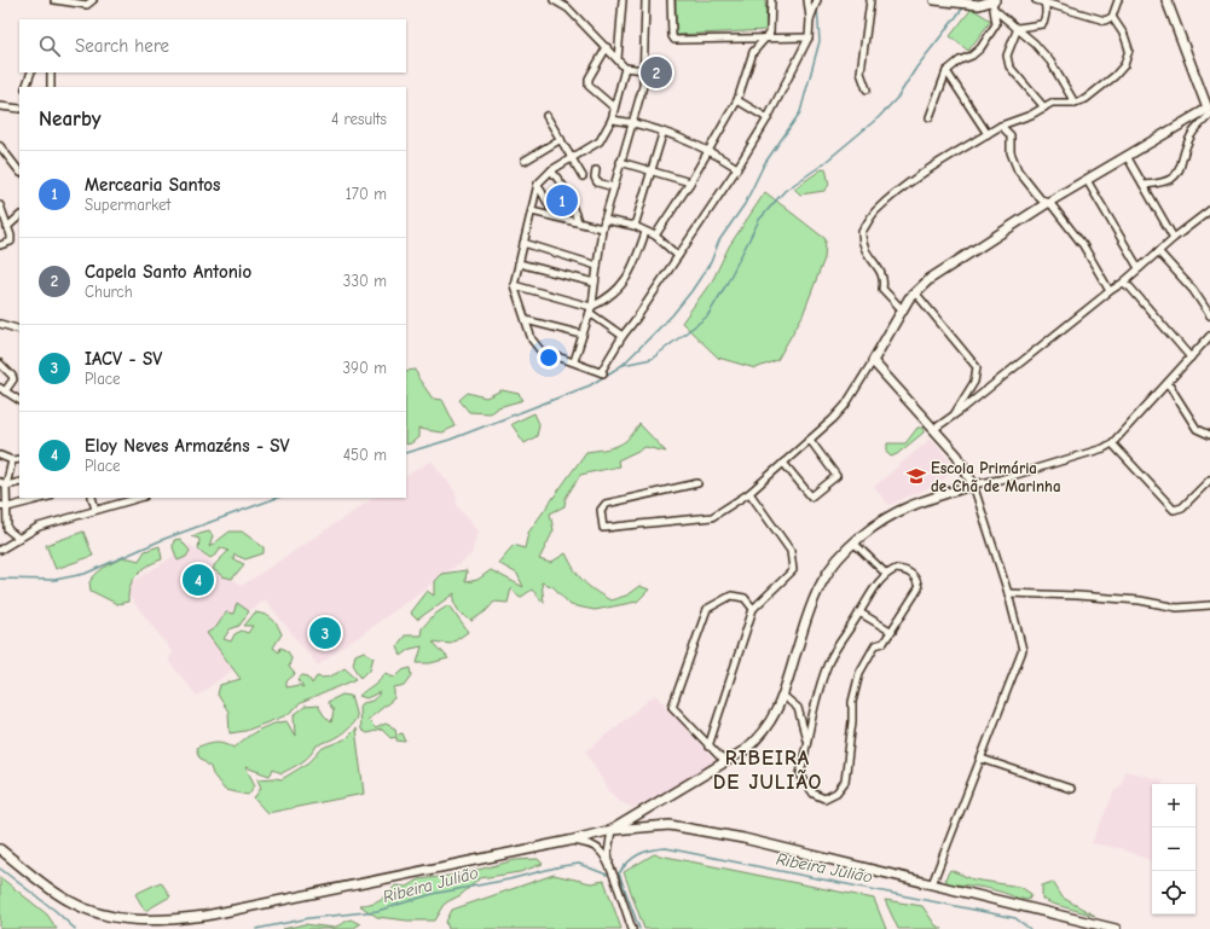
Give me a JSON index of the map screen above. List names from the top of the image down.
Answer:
{
  "districts": ["RIBEIRA DE JULIÃO"],
  "water": ["Ribeira Julião"],
  "places": {
    "school or university": ["Escola Primária de Chã de Marinha"]
  },
  "page": {
    "search": "Search here",
    "pins": [
      "2",
      "1",
      "4",
      "3"
    ],
    "heading": ["Nearby", "4 results"],
    "list": [
      {
        "mark": "1",
        "name": "Mercearia Santos",
        "note": "Supermarket",
        "value": "170 m"
      },
      {
        "mark": "2",
        "name": "Capela Santo Antonio",
        "note": "Church",
        "value": "330 m"
      },
      {
        "mark": "3",
        "name": "IACV - SV",
        "note": "Place",
        "value": "390 m"
      },
      {
        "mark": "4",
        "name": "Eloy Neves Armazéns - SV",
        "note": "Place",
        "value": "450 m"
      }
    ],
    "map_buttons": ["+", "−"]
  }
}
